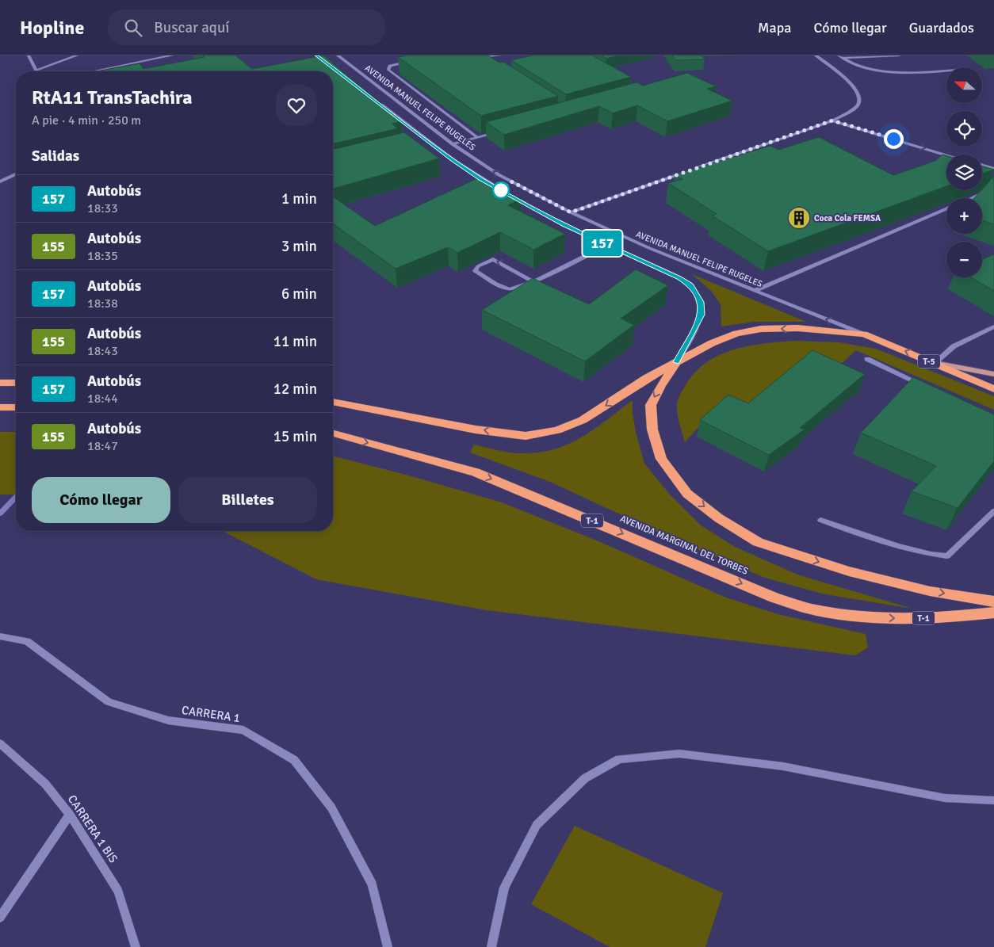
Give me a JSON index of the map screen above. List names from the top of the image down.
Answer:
{
  "streets": {
    "highway": ["T-5", "T-1", "AVENIDA MARGINAL DEL TORBES"],
    "street": ["AVENIDA MANUEL FELIPE RUGELES", "CARRERA 1", "CARRERA 1 BIS"]
  },
  "crossings": [
    ["AVENIDA MANUEL FELIPE RUGELES", "T-5"]
  ],
  "one_way": ["AVENIDA MARGINAL DEL TORBES"],
  "places": {
    "building": ["Coca Cola FEMSA"]
  },
  "lines": ["bus line 157"],
  "north": "left",
  "page": {
    "header": "Hopline",
    "search": "Buscar aquí",
    "nav": ["Mapa", "Cómo llegar", "Guardados"],
    "on_map": "157",
    "map_buttons": ["+", "−"],
    "heading": [
      ["RtA11 TransTachira", "A pie · 4 min · 250 m"],
      "Salidas"
    ],
    "list": [
      {
        "mark": "157",
        "name": "Autobús",
        "note": "18:33",
        "value": "1 min"
      },
      {
        "mark": "155",
        "name": "Autobús",
        "note": "18:35",
        "value": "3 min"
      },
      {
        "mark": "157",
        "name": "Autobús",
        "note": "18:38",
        "value": "6 min"
      },
      {
        "mark": "155",
        "name": "Autobús",
        "note": "18:43",
        "value": "11 min"
      },
      {
        "mark": "157",
        "name": "Autobús",
        "note": "18:44",
        "value": "12 min"
      },
      {
        "mark": "155",
        "name": "Autobús",
        "note": "18:47",
        "value": "15 min"
      }
    ],
    "buttons": ["Cómo llegar", "Billetes"]
  }
}
